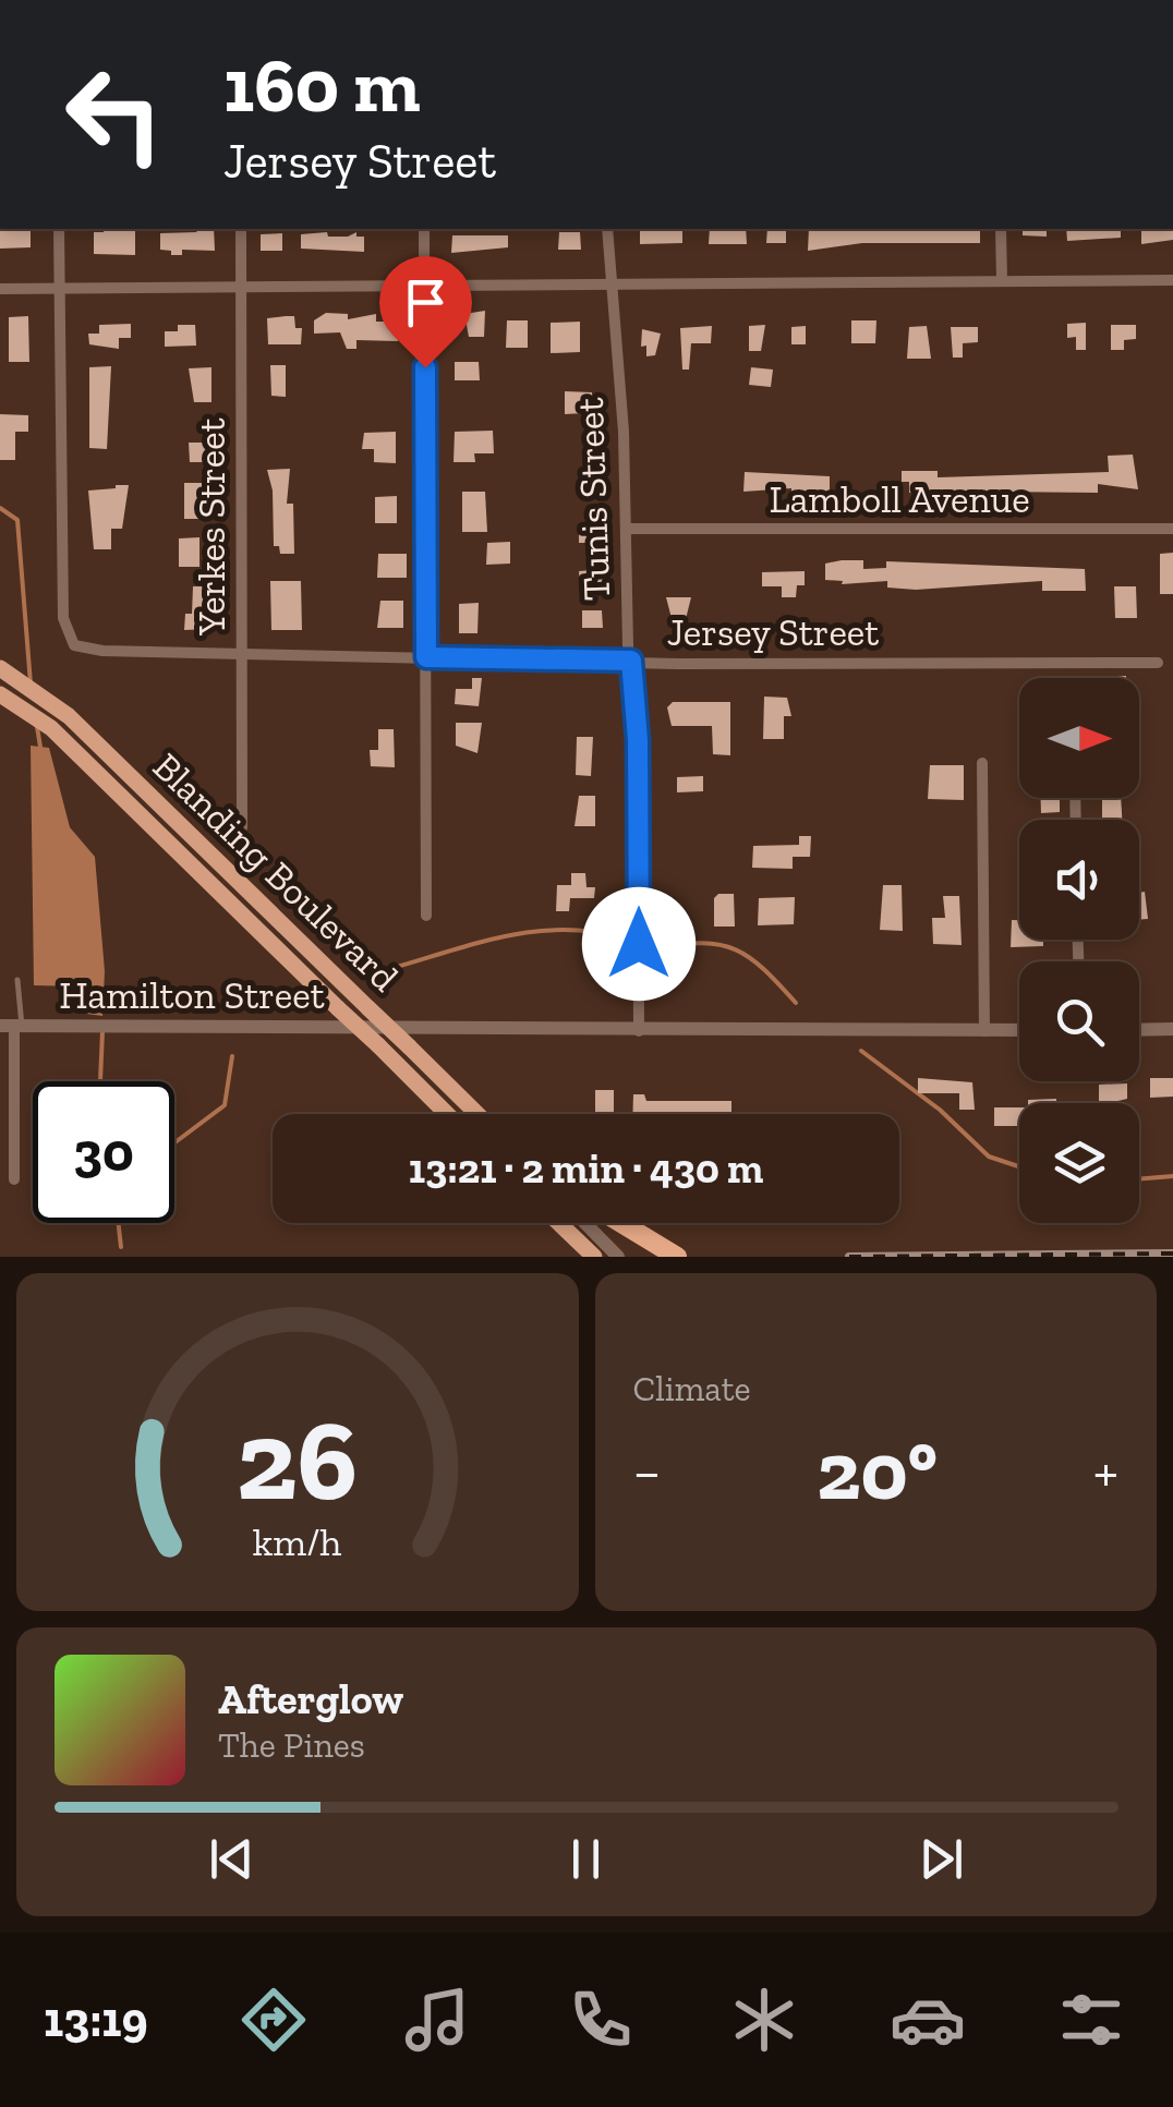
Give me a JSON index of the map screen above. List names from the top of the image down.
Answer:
{
  "streets": {
    "main road": ["Blanding Boulevard"],
    "street": [
      "Tunis Street",
      "Lamboll Avenue",
      "Yerkes Street",
      "Jersey Street",
      "Hamilton Street"
    ]
  },
  "crossings": [
    ["Tunis Street", "Lamboll Avenue"],
    ["Tunis Street", "Jersey Street"],
    ["Tunis Street", "Hamilton Street"],
    ["Yerkes Street", "Jersey Street"]
  ],
  "north": "right",
  "page": {
    "turn": ["160 m", "Jersey Street"],
    "limit": "30",
    "trip": "13:21 · 2 min · 430 m",
    "tile": "Climate",
    "heat": ["−", "20°", "+"],
    "song": ["Afterglow", "The Pines"],
    "tabs": "13:19",
    "gauge": ["26", "km/h"]
  }
}
